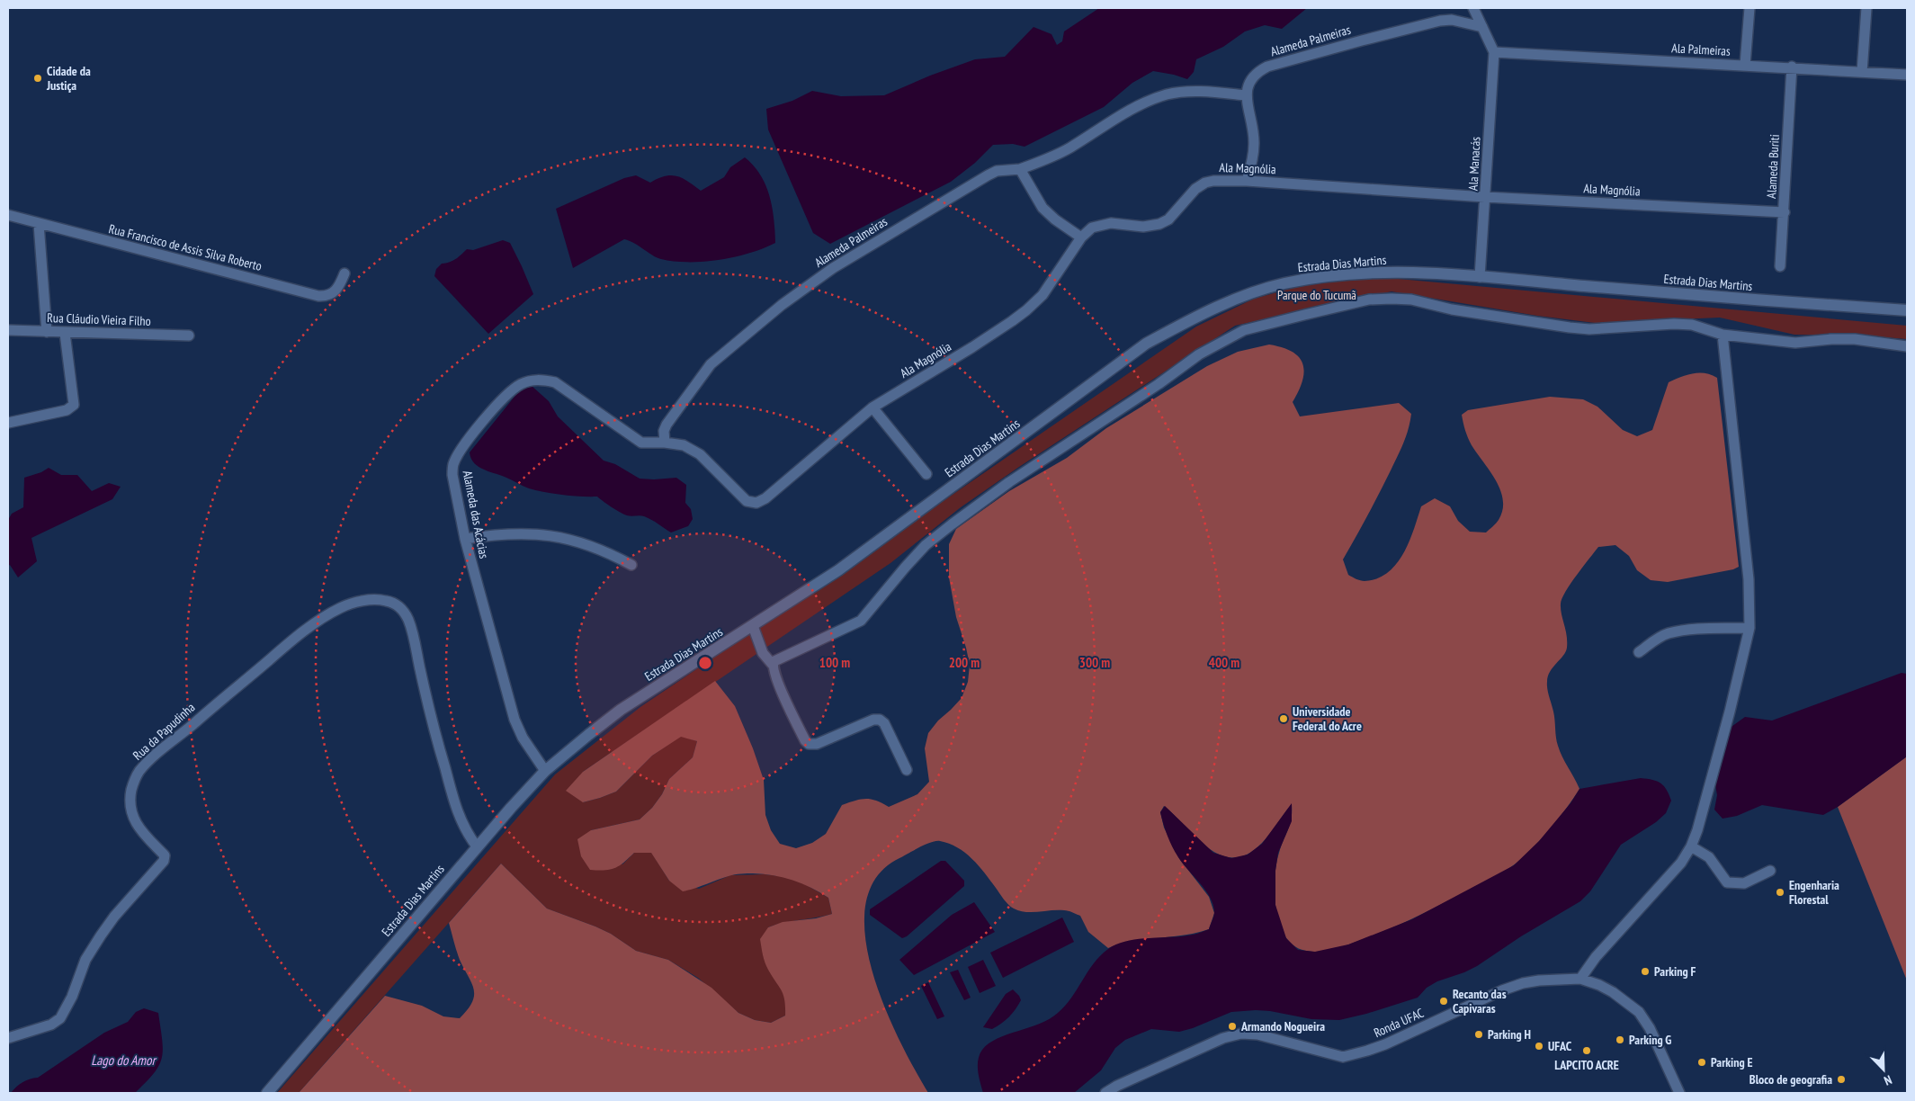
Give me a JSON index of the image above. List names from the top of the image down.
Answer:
{
  "streets": {
    "street": [
      "Alameda Palmeiras",
      "Ala Palmeiras",
      "Ala Manacás",
      "Alameda Buriti",
      "Ala Magnólia",
      "Rua Francisco de Assis Silva Roberto",
      "Estrada Dias Martins",
      "Rua Cláudio Vieira Filho",
      "Alameda das Acácias",
      "Rua da Papudinha",
      "Ronda UFAC"
    ]
  },
  "crossings": [
    ["Alameda Palmeiras", "Alameda das Acácias"],
    ["Ala Palmeiras", "Ala Manacás"],
    ["Ala Palmeiras", "Alameda Buriti"],
    ["Ala Manacás", "Ala Magnólia"],
    ["Ala Manacás", "Estrada Dias Martins"],
    ["Alameda Buriti", "Ala Magnólia"],
    ["Ala Magnólia", "Alameda das Acácias"],
    ["Estrada Dias Martins", "Alameda das Acácias"],
    ["Estrada Dias Martins", "Rua da Papudinha"]
  ],
  "water": ["Lago do Amor"],
  "parks": ["Parque do Tucumã"],
  "places": [
    "Cidade da Justiça",
    "Universidade Federal do Acre",
    "Engenharia Florestal",
    "Parking F",
    "Recanto das Capivaras",
    "Armando Nogueira",
    "Parking H",
    "Parking G",
    "UFAC",
    "LAPCITO ACRE",
    "Parking E",
    "Bloco de geografia"
  ],
  "north": "bottom right",
  "rings": [
    "100 m",
    "200 m",
    "300 m",
    "400 m"
  ]
}
